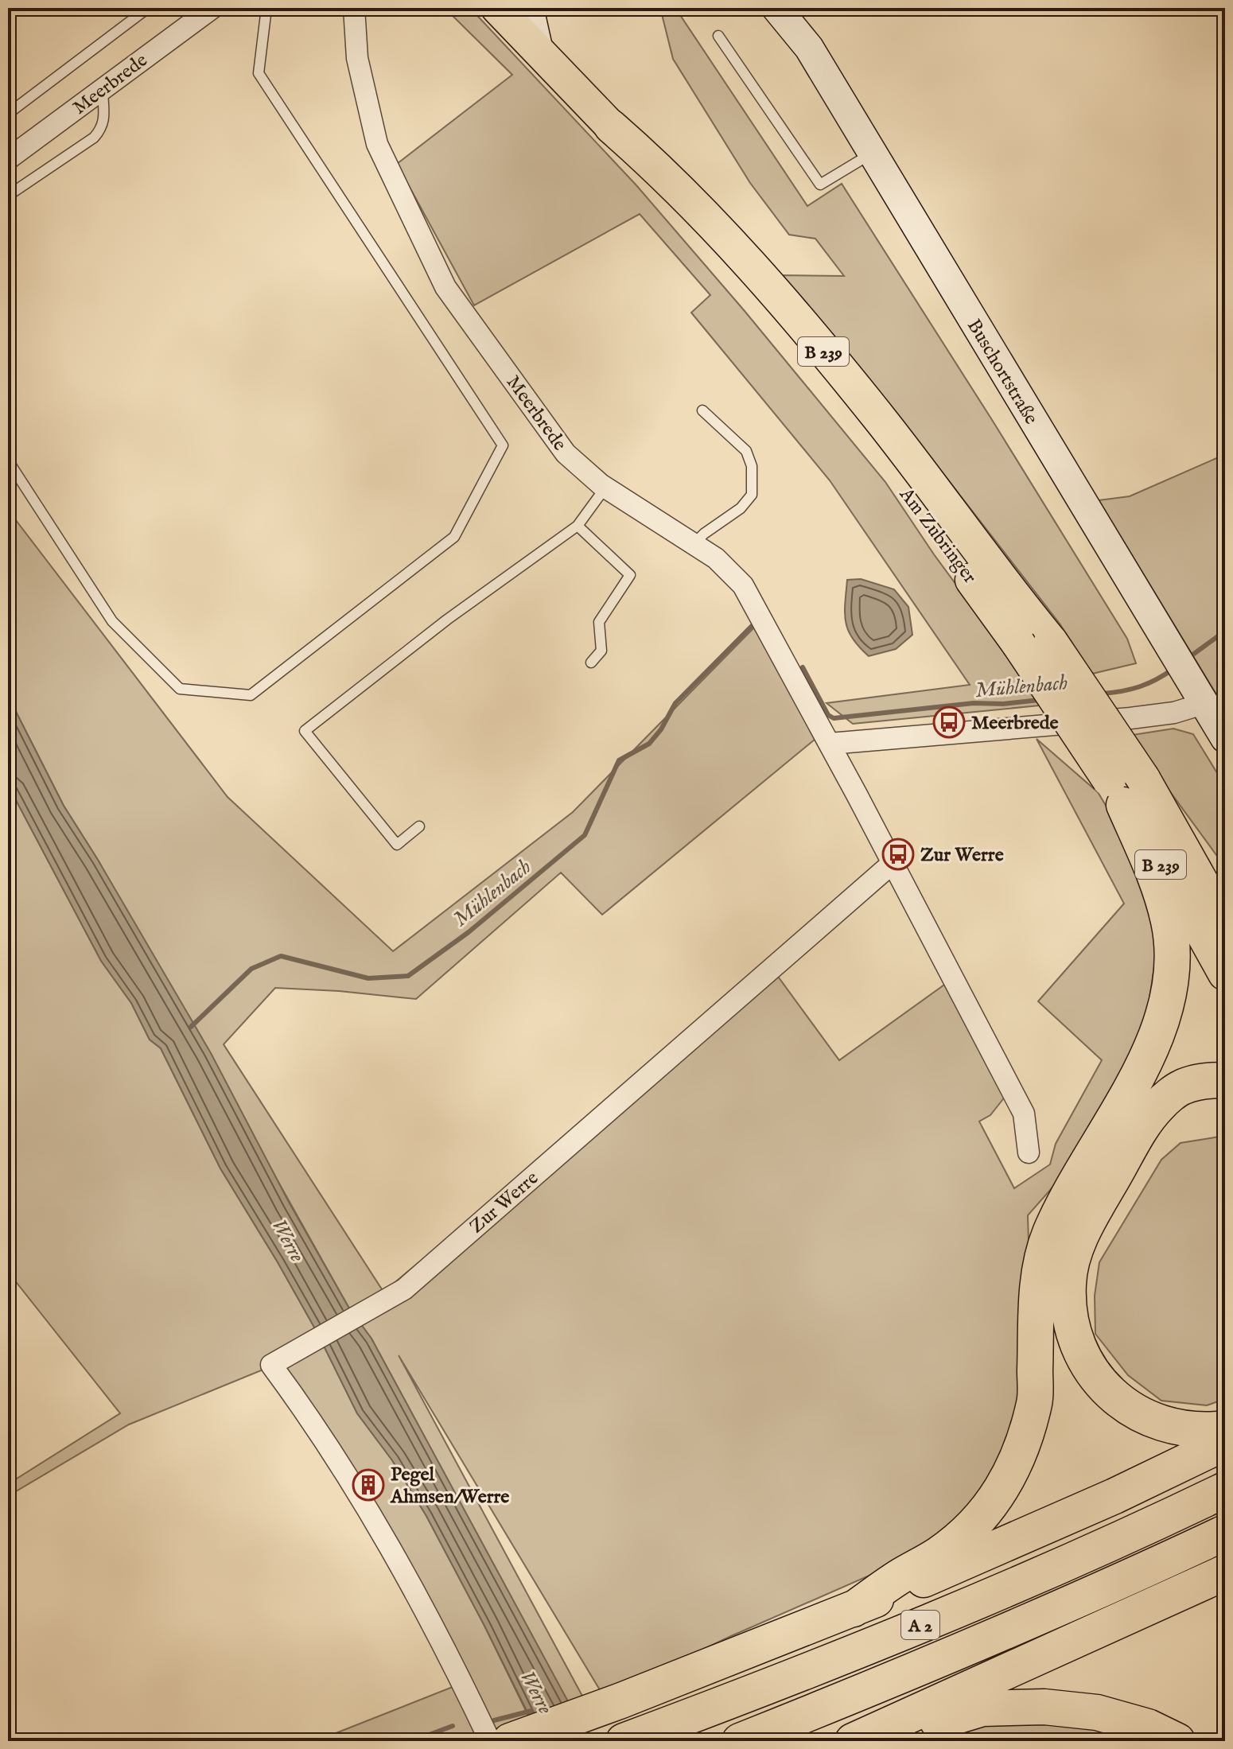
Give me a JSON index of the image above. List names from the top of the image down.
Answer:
{
  "streets": {
    "highway": ["B 239", "Am Zubringer", "A 2"],
    "main road": ["Buschortstraße"],
    "street": ["Meerbrede", "Zur Werre"]
  },
  "crossings": [
    ["Meerbrede", "Zur Werre"]
  ],
  "water": ["Mühlenbach", "Werre"],
  "places": {
    "bus stop": ["Meerbrede", "Zur Werre"],
    "building": ["Pegel Ahmsen/Werre"]
  }
}
